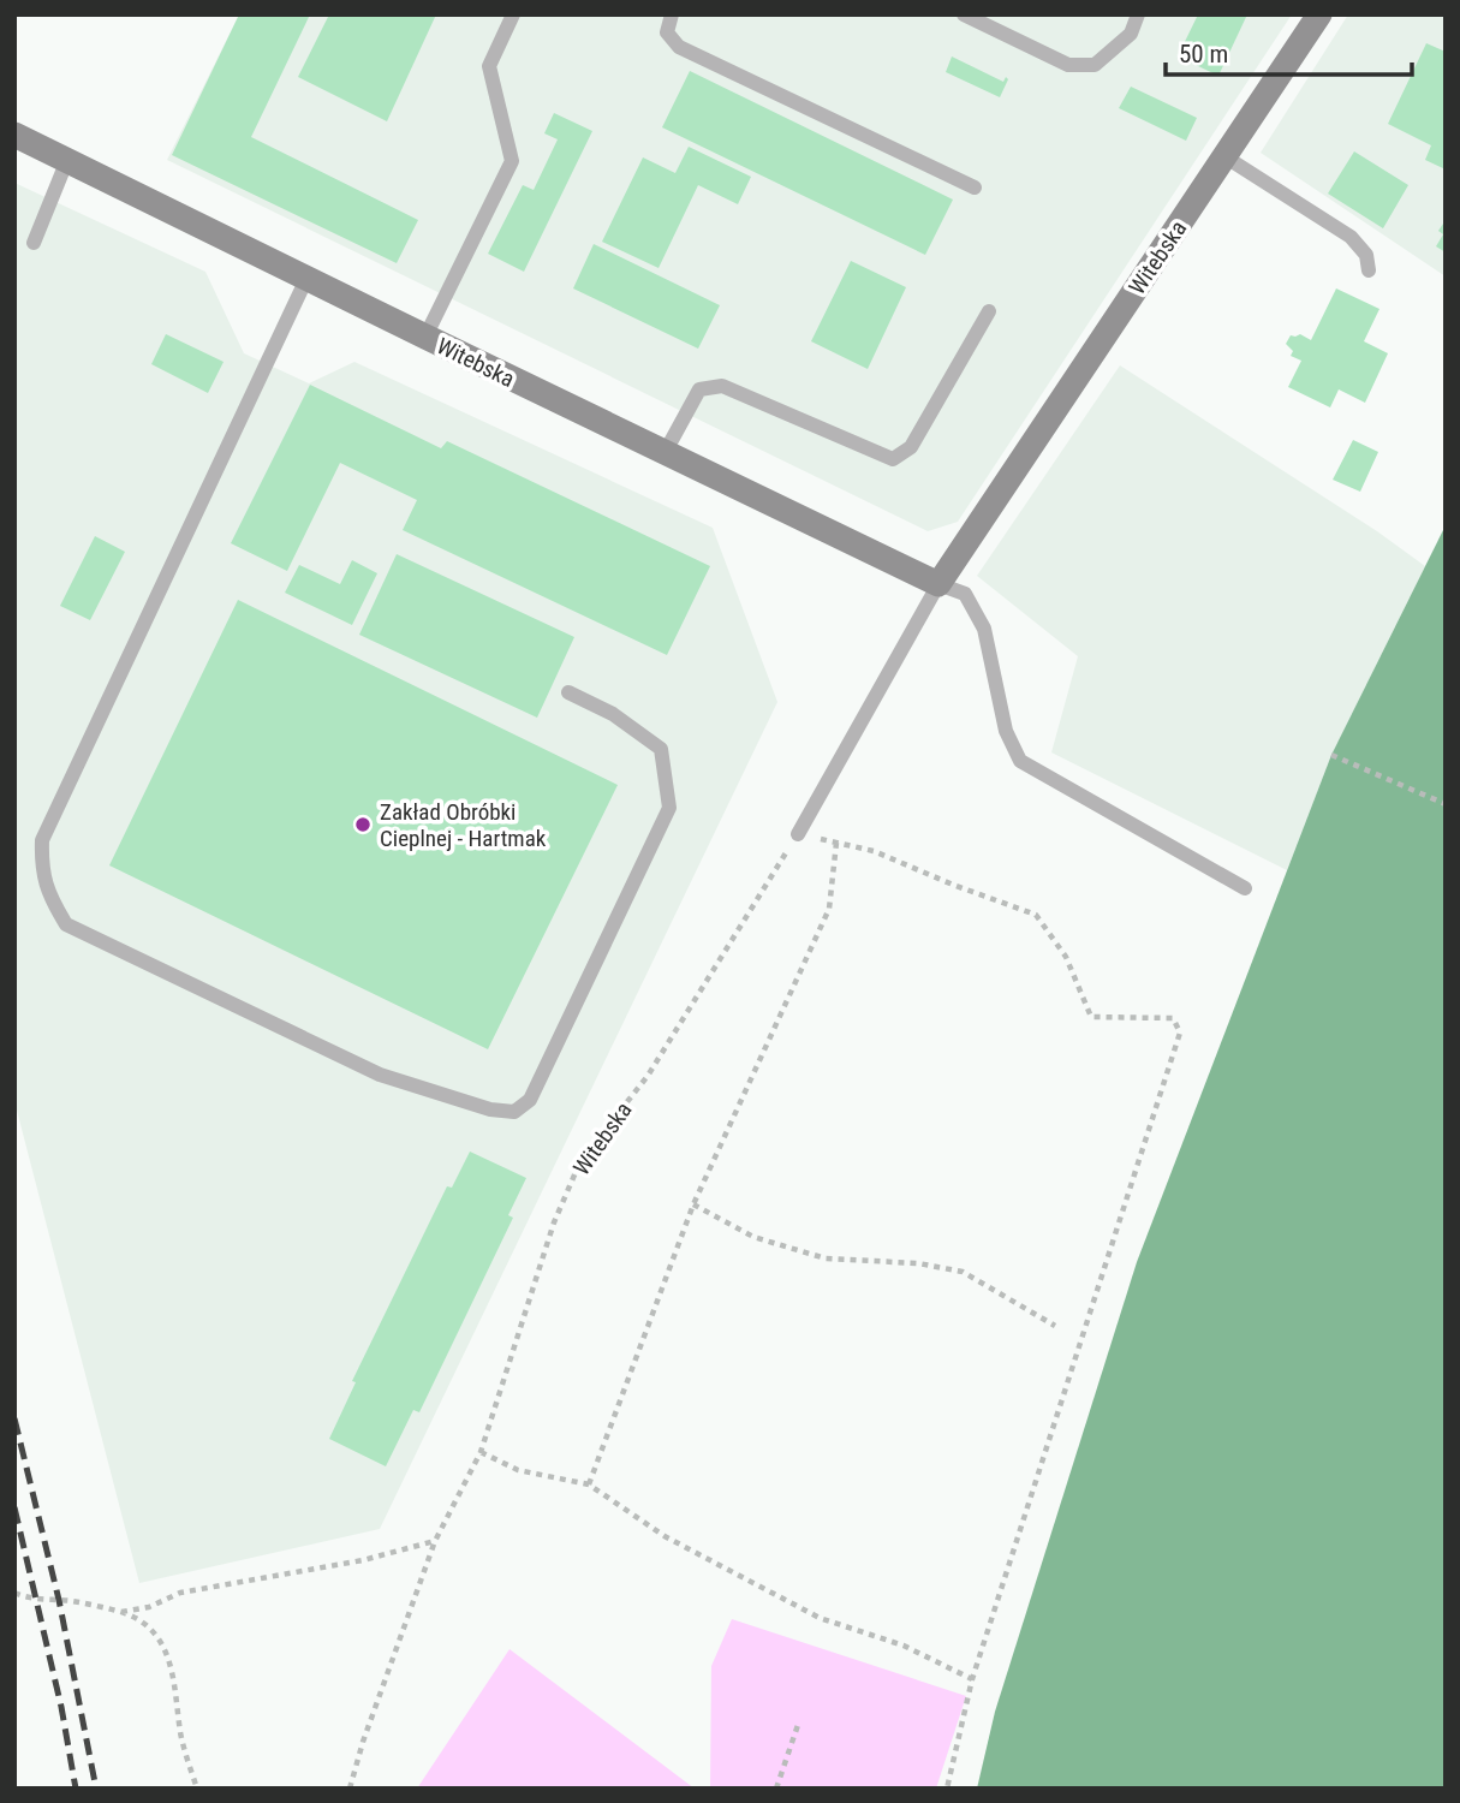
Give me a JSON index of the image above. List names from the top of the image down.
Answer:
{
  "streets": {
    "street": ["Witebska"]
  },
  "places": ["Zakład Obróbki Cieplnej - Hartmak"],
  "scale_bar": "50 m"
}
